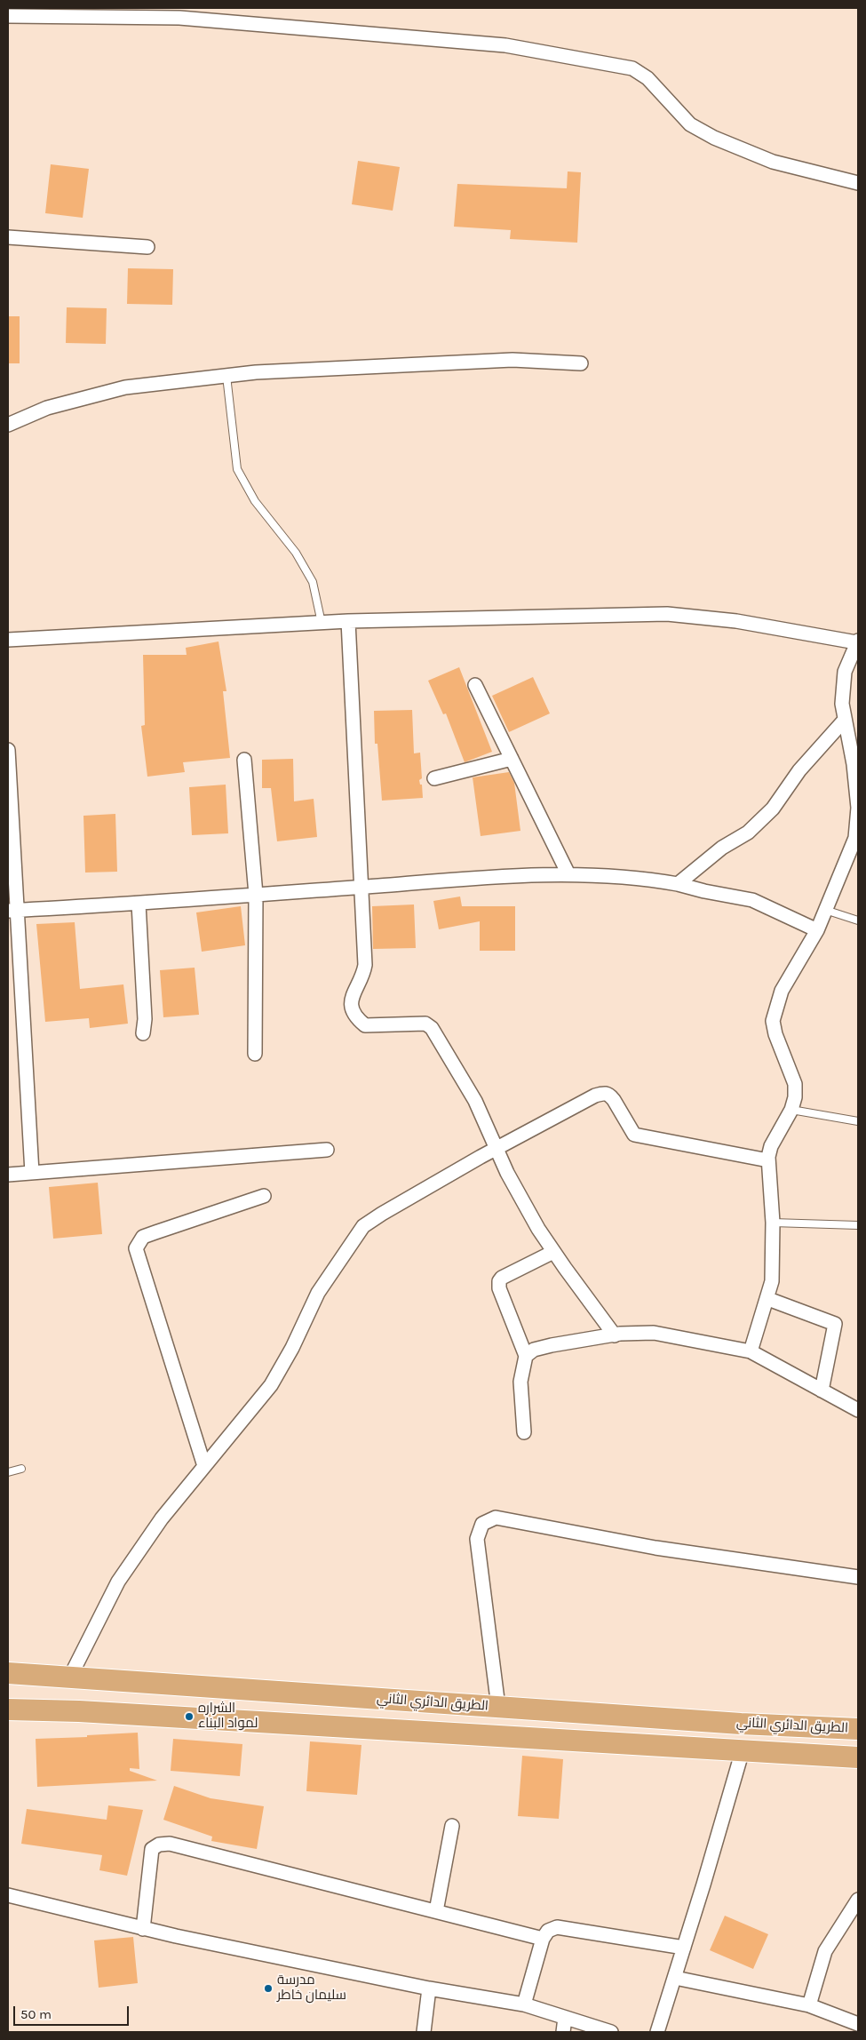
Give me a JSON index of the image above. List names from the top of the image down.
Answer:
{
  "streets": {
    "main road": ["الطريق الدائري الثاني"]
  },
  "places": ["الشراره لمواد البناء", "مدرسة سليمان خاطر"],
  "scale_bar": "50 m"
}
